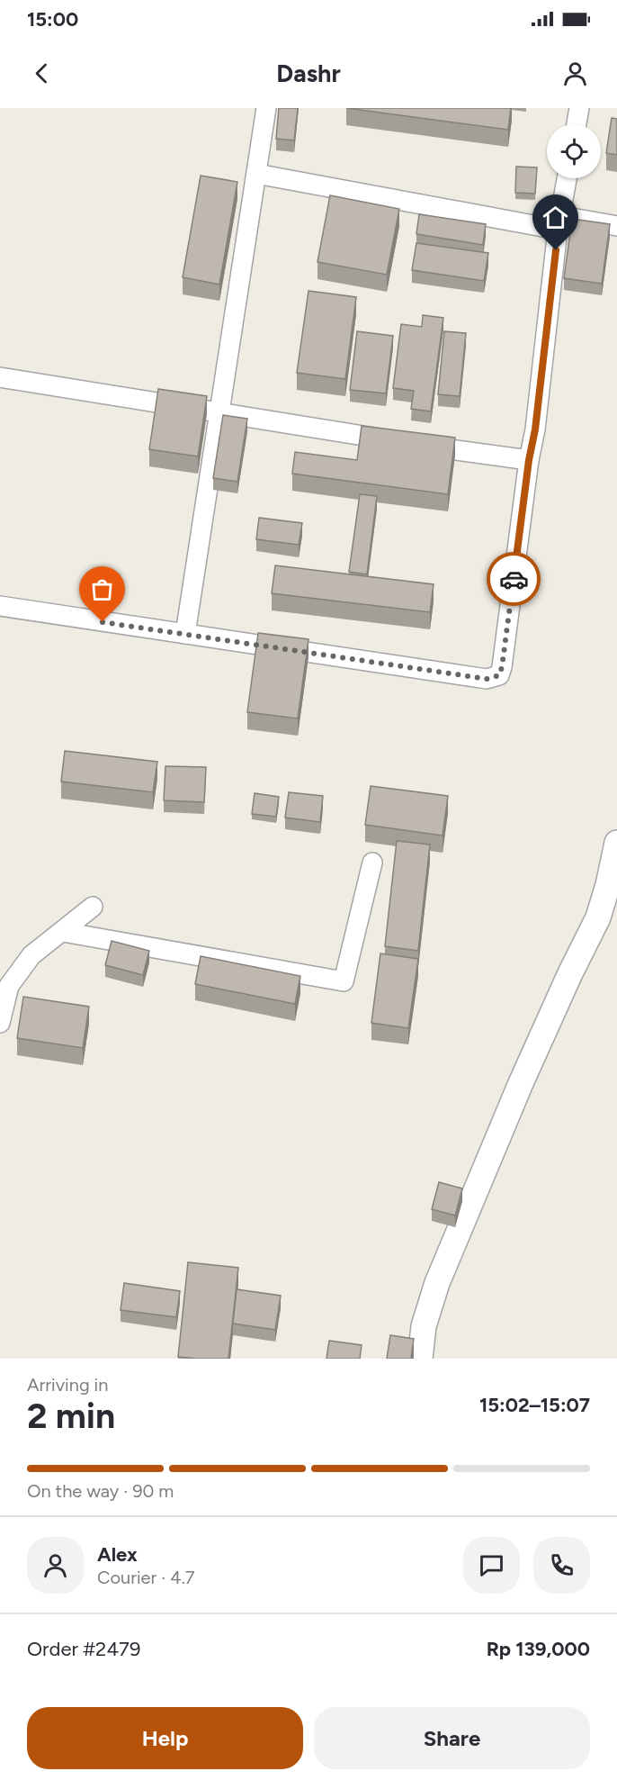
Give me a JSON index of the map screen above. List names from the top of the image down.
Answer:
{
  "page": {
    "status": "15:00",
    "header": "Dashr",
    "heading": ["2 min", "Arriving in", "15:02–15:07"],
    "panel": [
      "Alex",
      "Courier · 4.7",
      "Order #2479",
      "Rp 139,000"
    ],
    "bar": "On the way · 90 m",
    "buttons": ["Help", "Share"]
  }
}
